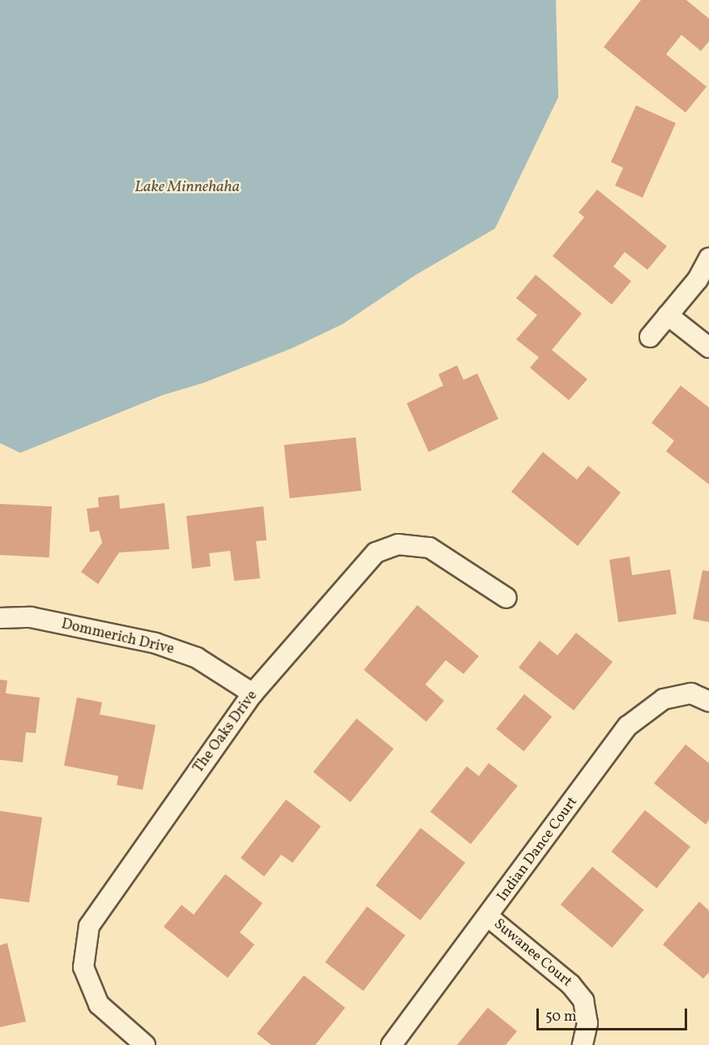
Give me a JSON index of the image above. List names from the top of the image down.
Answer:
{
  "streets": {
    "street": [
      "Dommerich Drive",
      "The Oaks Drive",
      "Indian Dance Court",
      "Suwanee Court"
    ]
  },
  "crossings": [
    ["Dommerich Drive", "The Oaks Drive"],
    ["Indian Dance Court", "Suwanee Court"]
  ],
  "water": ["Lake Minnehaha"],
  "scale_bar": "50 m"
}
